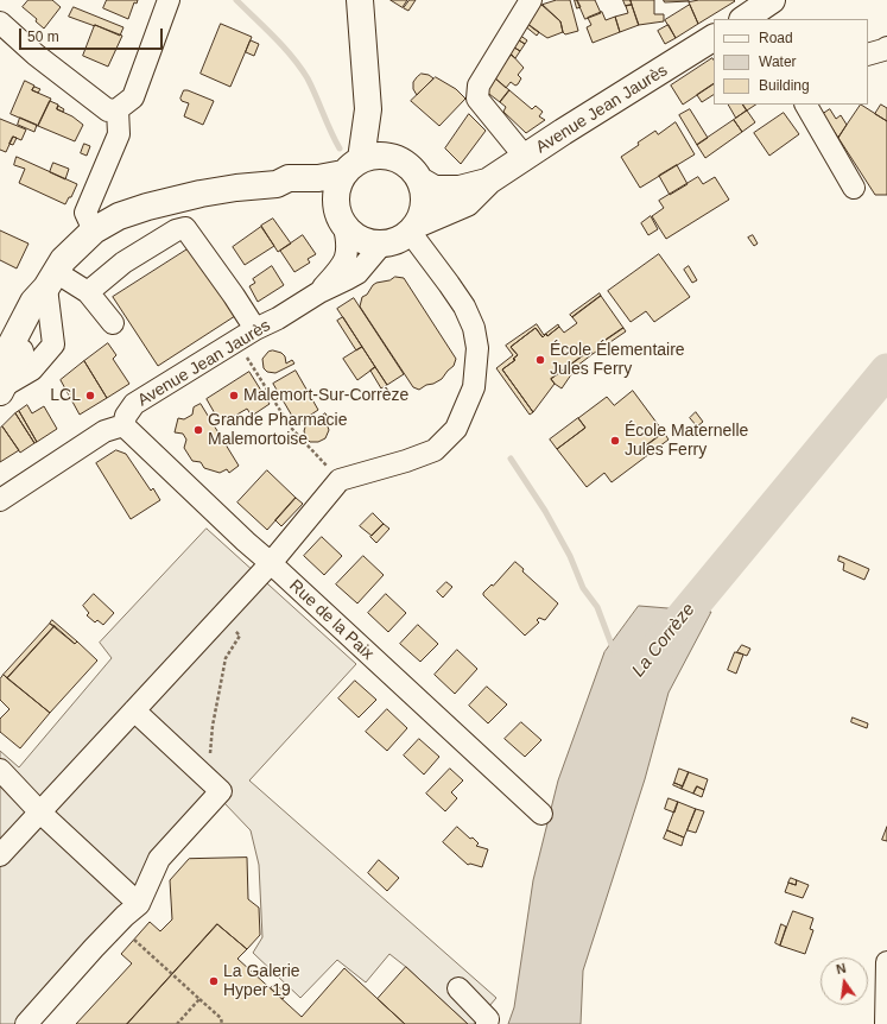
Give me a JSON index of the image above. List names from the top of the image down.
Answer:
{
  "streets": {
    "main road": ["Avenue Jean Jaurès"],
    "street": ["Rue de la Paix"]
  },
  "crossings": [
    ["Avenue Jean Jaurès", "Rue de la Paix"]
  ],
  "water": ["La Corrèze"],
  "places": [
    "École Élementaire Jules Ferry",
    "LCL",
    "Malemort-Sur-Corrèze",
    "Grande Pharmacie Malemortoise",
    "École Maternelle Jules Ferry",
    "La Galerie Hyper 19"
  ],
  "legend": ["Road", "Water", "Building"],
  "scale_bar": "50 m",
  "north": "top"
}
